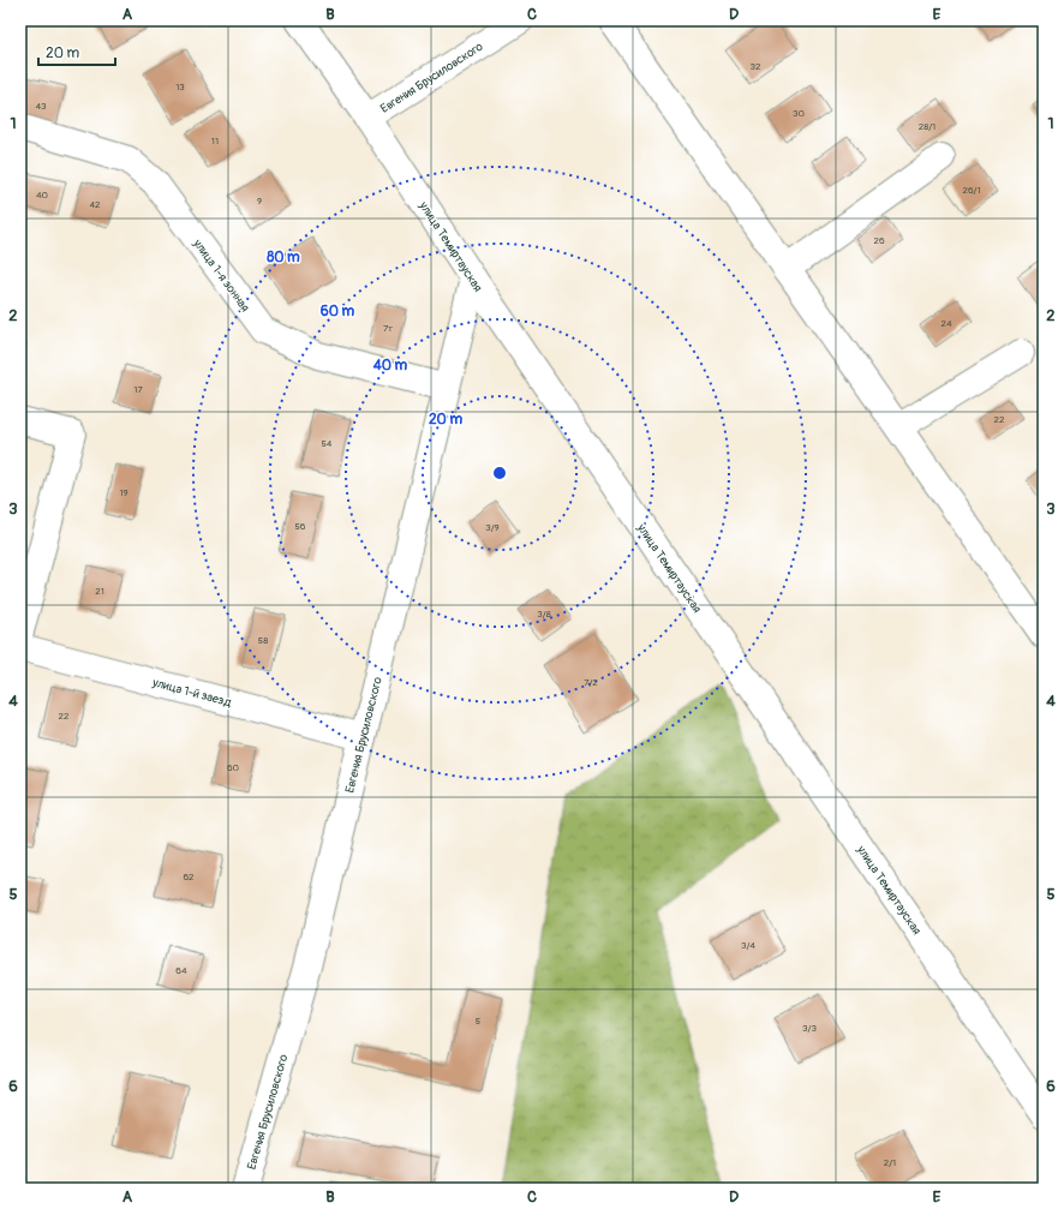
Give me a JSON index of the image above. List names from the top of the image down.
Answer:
{
  "streets": {
    "street": [
      "Евгения Брусиловского",
      "улица Темиртауская",
      "улица 1-я зонная",
      "улица 1-й заезд"
    ]
  },
  "crossings": [
    ["Евгения Брусиловского", "улица Темиртауская"],
    ["Евгения Брусиловского", "улица 1-я зонная"],
    ["Евгения Брусиловского", "улица 1-й заезд"]
  ],
  "house_numbers": [
    "32",
    "13",
    "43",
    "30",
    "28/1",
    "11",
    "26/1",
    "40",
    "9",
    "42",
    "26",
    "24",
    "7т",
    "17",
    "22",
    "54",
    "19",
    "56",
    "3/9",
    "21",
    "3/8",
    "58",
    "7/2",
    "22",
    "60",
    "62",
    "3/4",
    "64",
    "5",
    "3/3",
    "2/1"
  ],
  "scale_bar": "20 m",
  "grid": {
    "columns": [
      "A",
      "B",
      "C",
      "D",
      "E"
    ],
    "rows": [
      "1",
      "2",
      "3",
      "4",
      "5",
      "6"
    ]
  },
  "rings": [
    "80 m",
    "60 m",
    "40 m",
    "20 m"
  ]
}
